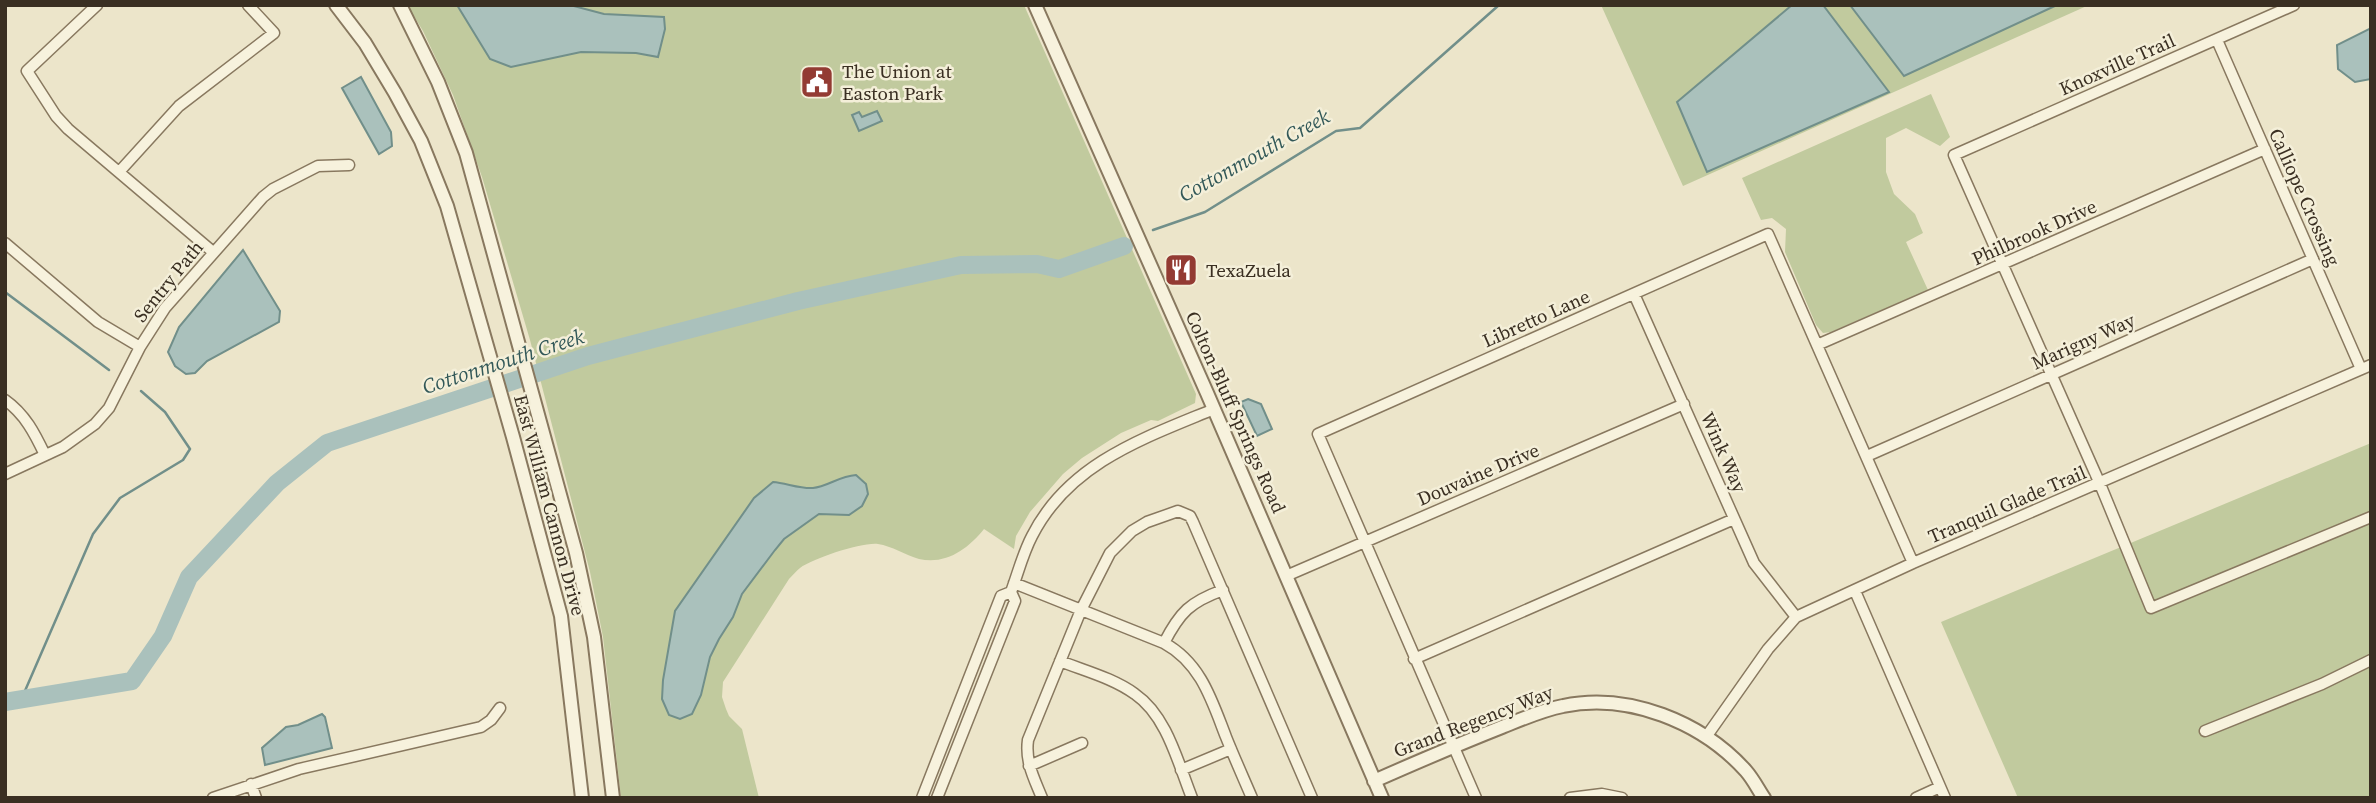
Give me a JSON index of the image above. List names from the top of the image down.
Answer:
{
  "streets": {
    "street": [
      "Knoxville Trail",
      "Calliope Crossing",
      "Philbrook Drive",
      "Sentry Path",
      "Libretto Lane",
      "Marigny Way",
      "Colton-Bluff Springs Road",
      "Wink Way",
      "Douvaine Drive",
      "Tranquil Glade Trail",
      "East William Cannon Drive",
      "Grand Regency Way"
    ]
  },
  "crossings": [
    ["Knoxville Trail", "Calliope Crossing"],
    ["Knoxville Trail", "Philbrook Drive"],
    ["Calliope Crossing", "Philbrook Drive"],
    ["Calliope Crossing", "Marigny Way"],
    ["Calliope Crossing", "Tranquil Glade Trail"],
    ["Philbrook Drive", "Libretto Lane"],
    ["Libretto Lane", "Wink Way"],
    ["Libretto Lane", "Douvaine Drive"],
    ["Colton-Bluff Springs Road", "Douvaine Drive"],
    ["Colton-Bluff Springs Road", "Grand Regency Way"],
    ["Wink Way", "Douvaine Drive"],
    ["Wink Way", "Tranquil Glade Trail"],
    ["Tranquil Glade Trail", "Grand Regency Way"]
  ],
  "water": ["Cottonmouth Creek"],
  "places": {
    "public building": ["The Union at Easton Park"],
    "restaurant": ["TexaZuela"]
  }
}
